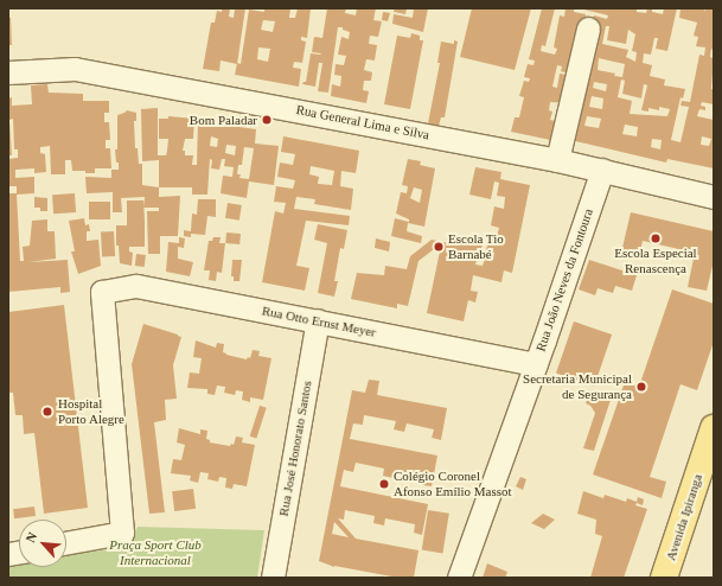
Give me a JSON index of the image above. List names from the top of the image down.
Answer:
{
  "streets": {
    "main road": ["Avenida Ipiranga"],
    "street": [
      "Rua General Lima e Silva",
      "Rua João Neves da Fontoura",
      "Rua Otto Ernst Meyer",
      "Rua José Honorato Santos"
    ]
  },
  "crossings": [
    ["Rua General Lima e Silva", "Rua João Neves da Fontoura"],
    ["Rua João Neves da Fontoura", "Rua Otto Ernst Meyer"],
    ["Rua Otto Ernst Meyer", "Rua José Honorato Santos"]
  ],
  "parks": ["Praça Sport Club Internacional"],
  "places": [
    "Bom Paladar",
    "Escola Especial Renascença",
    "Escola Tio Barnabé",
    "Secretaria Municipal de Segurança",
    "Hospital Porto Alegre",
    "Colégio Coronel Afonso Emílio Massot"
  ],
  "north": "top left"
}
